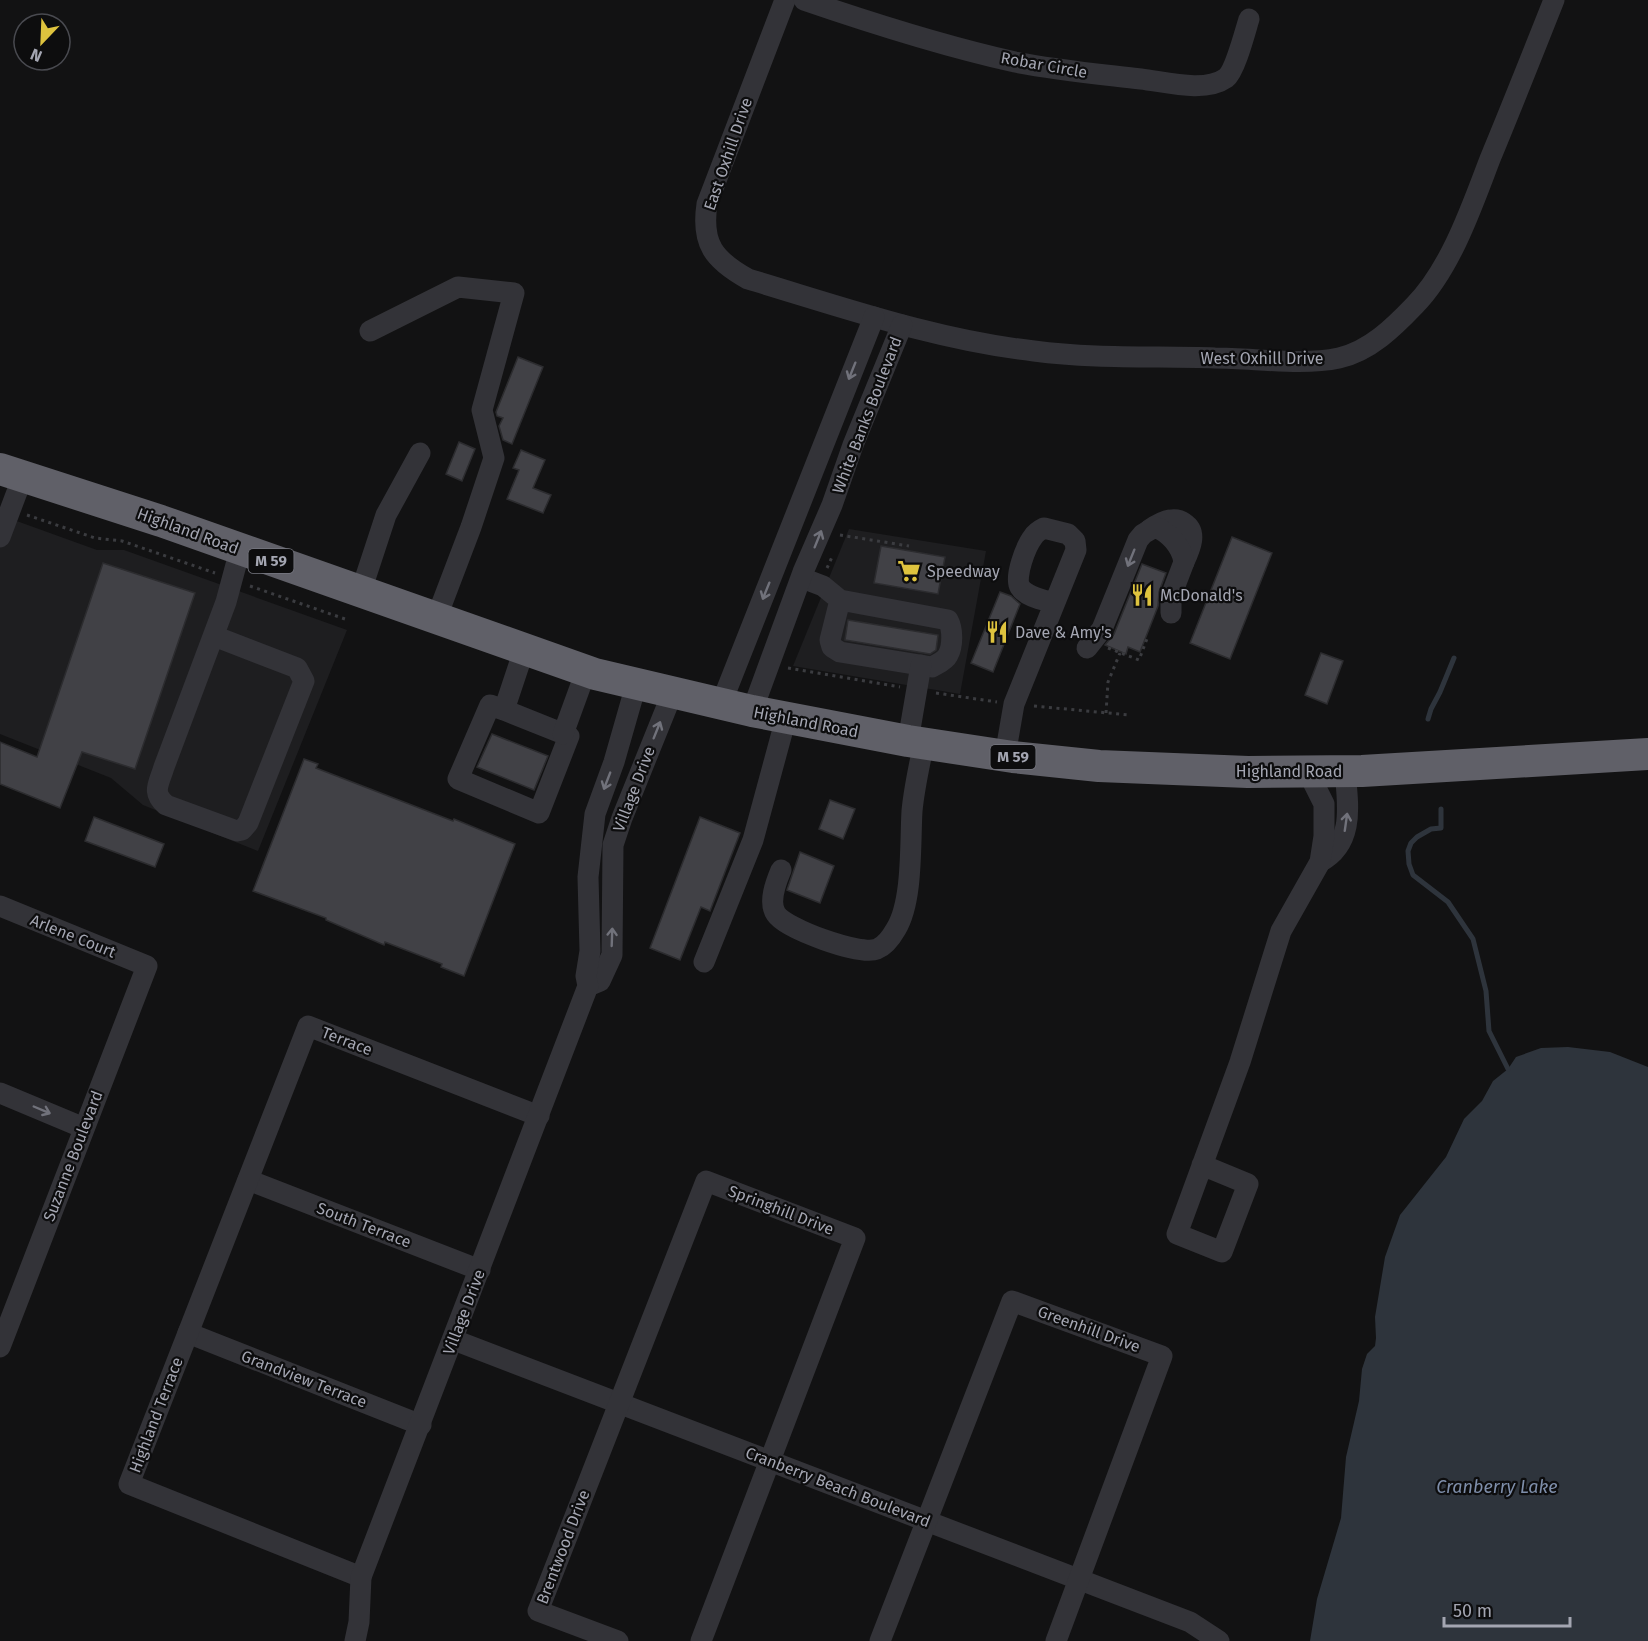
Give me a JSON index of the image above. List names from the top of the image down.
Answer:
{
  "streets": {
    "highway": ["Highland Road", "M 59"],
    "street": [
      "Robar Circle",
      "East Oxhill Drive",
      "West Oxhill Drive",
      "White Banks Boulevard",
      "Village Drive",
      "Arlene Court",
      "Terrace",
      "Suzanne Boulevard",
      "Springhill Drive",
      "South Terrace",
      "Greenhill Drive",
      "Grandview Terrace",
      "Highland Terrace",
      "Cranberry Beach Boulevard",
      "Brentwood Drive"
    ]
  },
  "crossings": [
    ["East Oxhill Drive", "West Oxhill Drive"],
    ["East Oxhill Drive", "White Banks Boulevard"],
    ["West Oxhill Drive", "White Banks Boulevard"],
    ["White Banks Boulevard", "Highland Road"],
    ["Highland Road", "Village Drive"],
    ["Village Drive", "Terrace"],
    ["Village Drive", "South Terrace"],
    ["Village Drive", "Grandview Terrace"],
    ["Village Drive", "Highland Terrace"],
    ["Village Drive", "Cranberry Beach Boulevard"],
    ["Arlene Court", "Suzanne Boulevard"],
    ["Terrace", "South Terrace"],
    ["Terrace", "Highland Terrace"],
    ["Springhill Drive", "Cranberry Beach Boulevard"],
    ["Springhill Drive", "Brentwood Drive"],
    ["South Terrace", "Highland Terrace"],
    ["Greenhill Drive", "Cranberry Beach Boulevard"],
    ["Grandview Terrace", "Highland Terrace"],
    ["Cranberry Beach Boulevard", "Brentwood Drive"]
  ],
  "water": ["Cranberry Lake"],
  "places": {
    "supermarket": ["Speedway"],
    "restaurant": ["McDonald's", "Dave & Amy's"]
  },
  "scale_bar": "50 m",
  "north": "bottom left"
}
